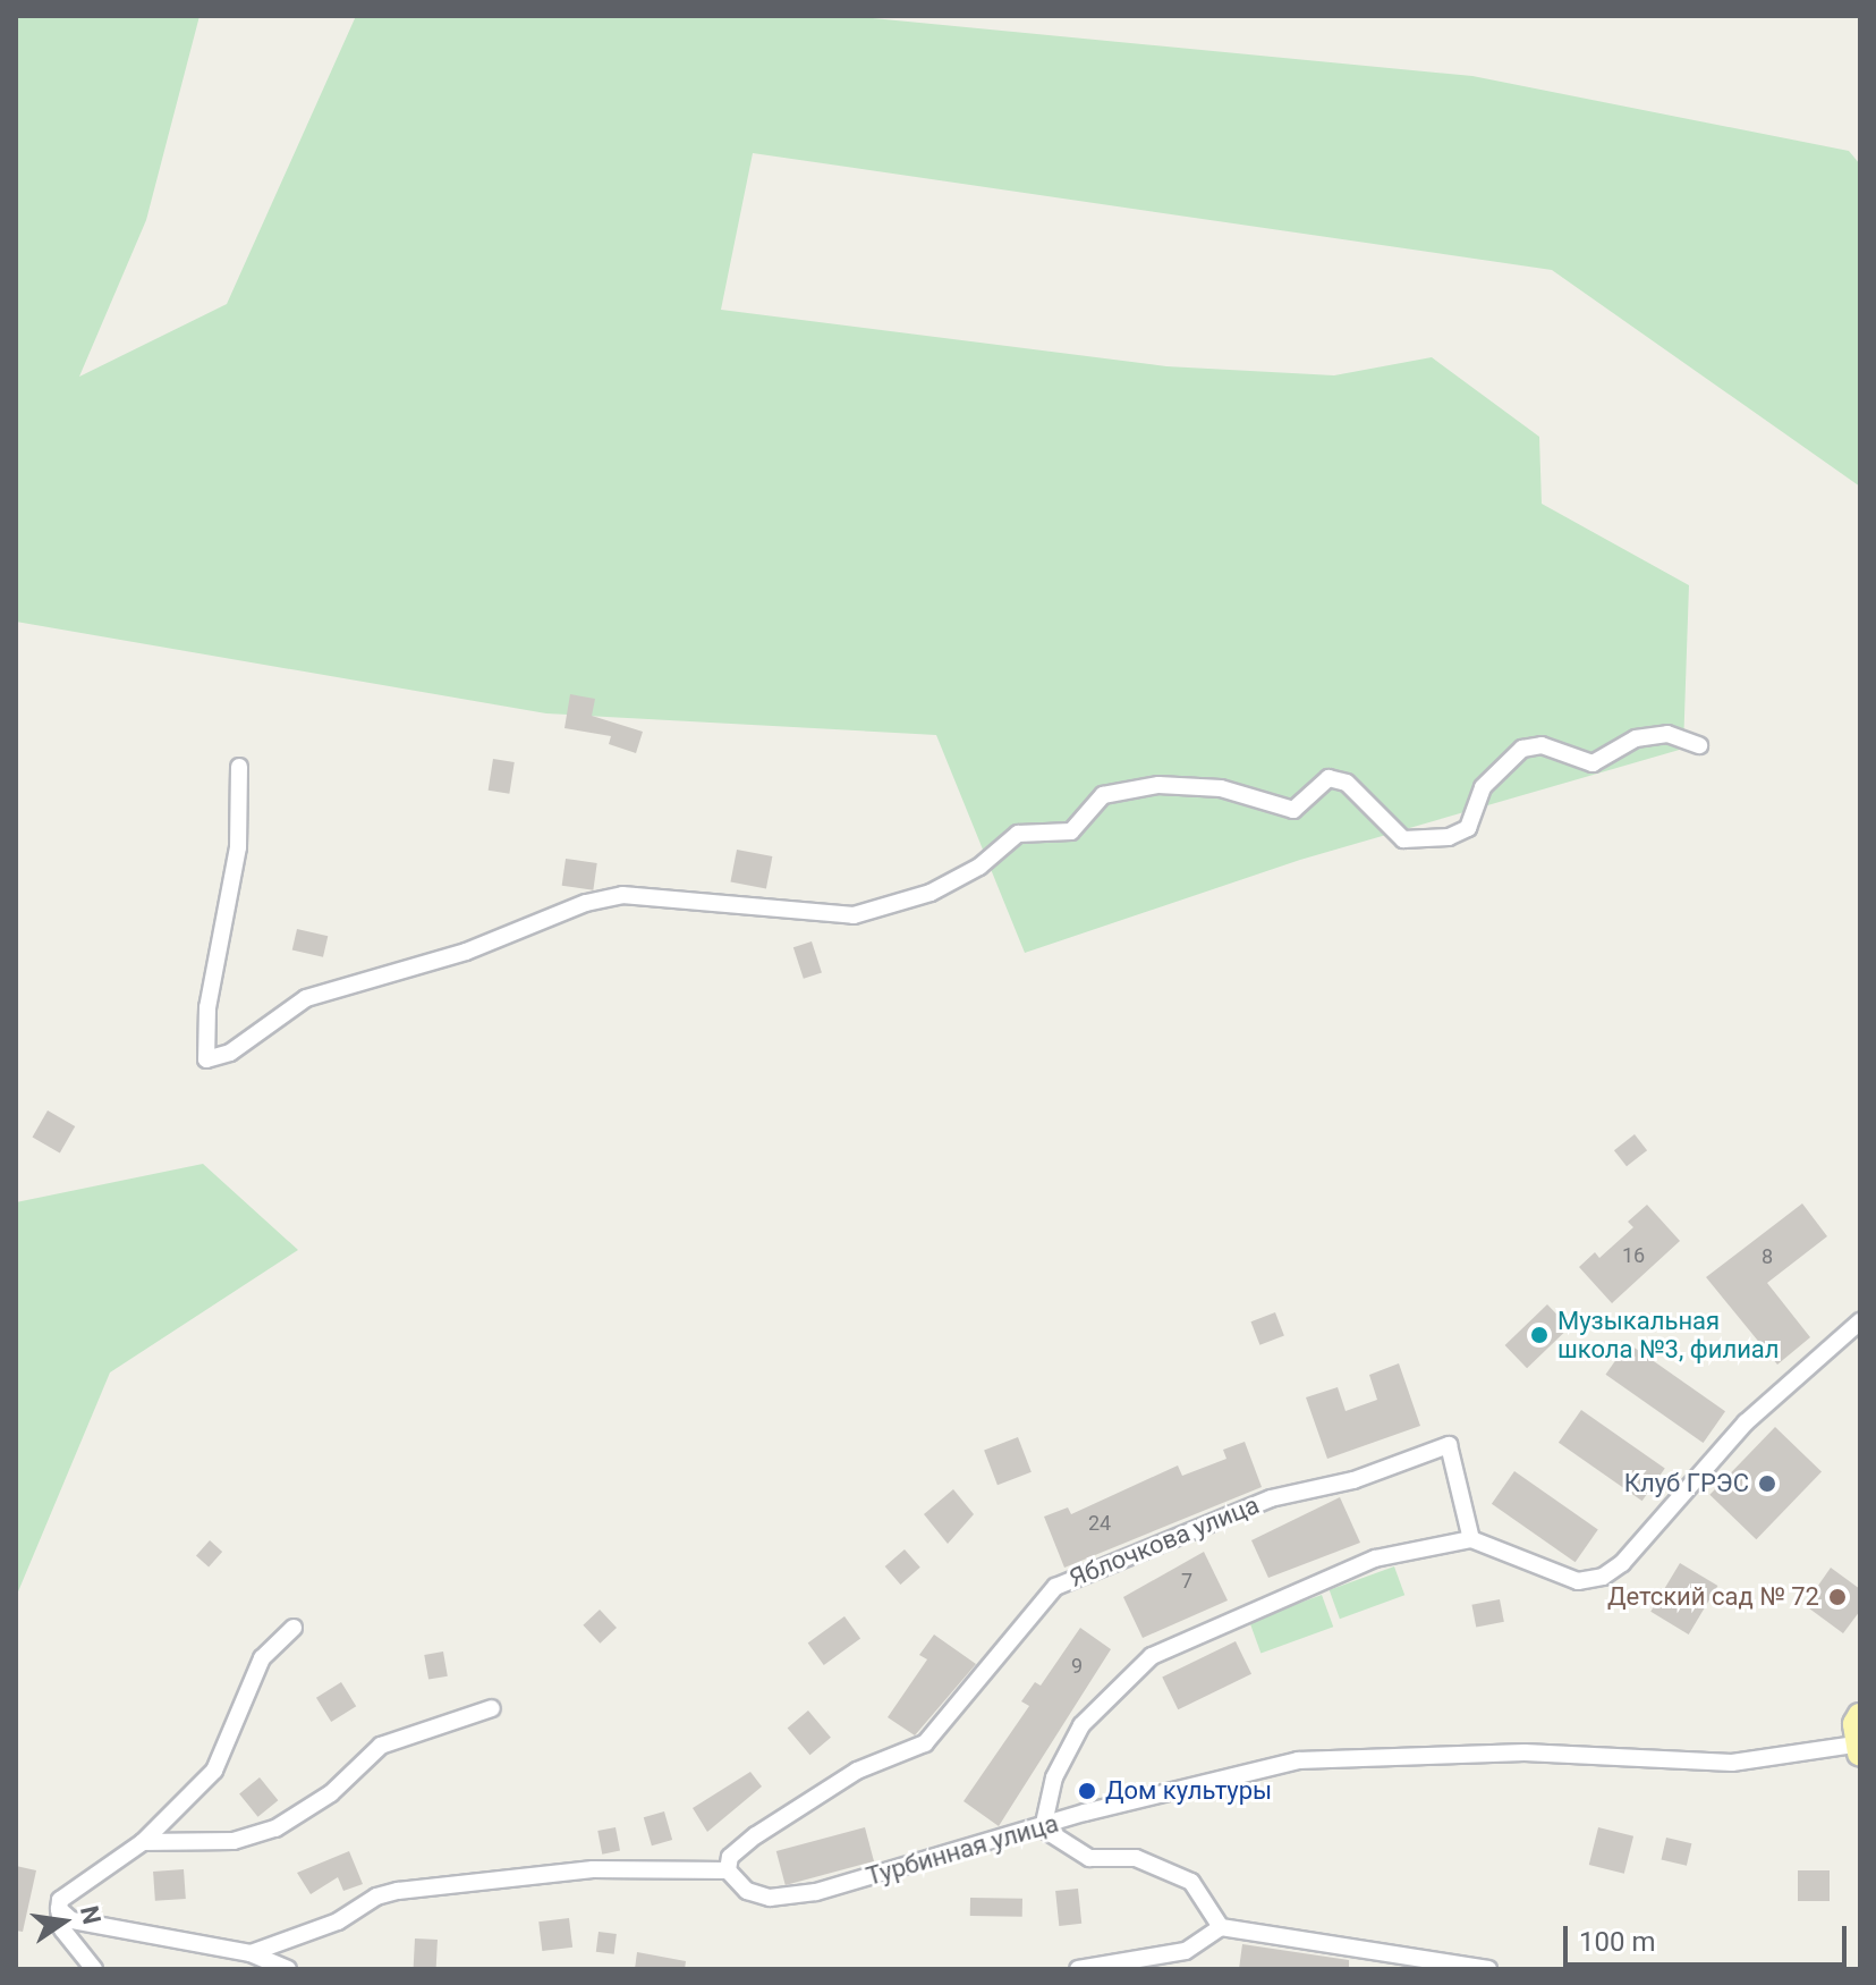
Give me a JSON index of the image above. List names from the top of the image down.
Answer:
{
  "streets": {
    "street": ["Яблочкова улица", "Турбинная улица"]
  },
  "crossings": [
    ["Яблочкова улица", "Турбинная улица"]
  ],
  "places": [
    "Музыкальная школа №3, филиал",
    "Клуб ГРЭС",
    "Детский сад № 72",
    "Дом культуры"
  ],
  "house_numbers": [
    "16",
    "8",
    "24",
    "7",
    "9"
  ],
  "scale_bar": "100 m",
  "north": "right"
}
